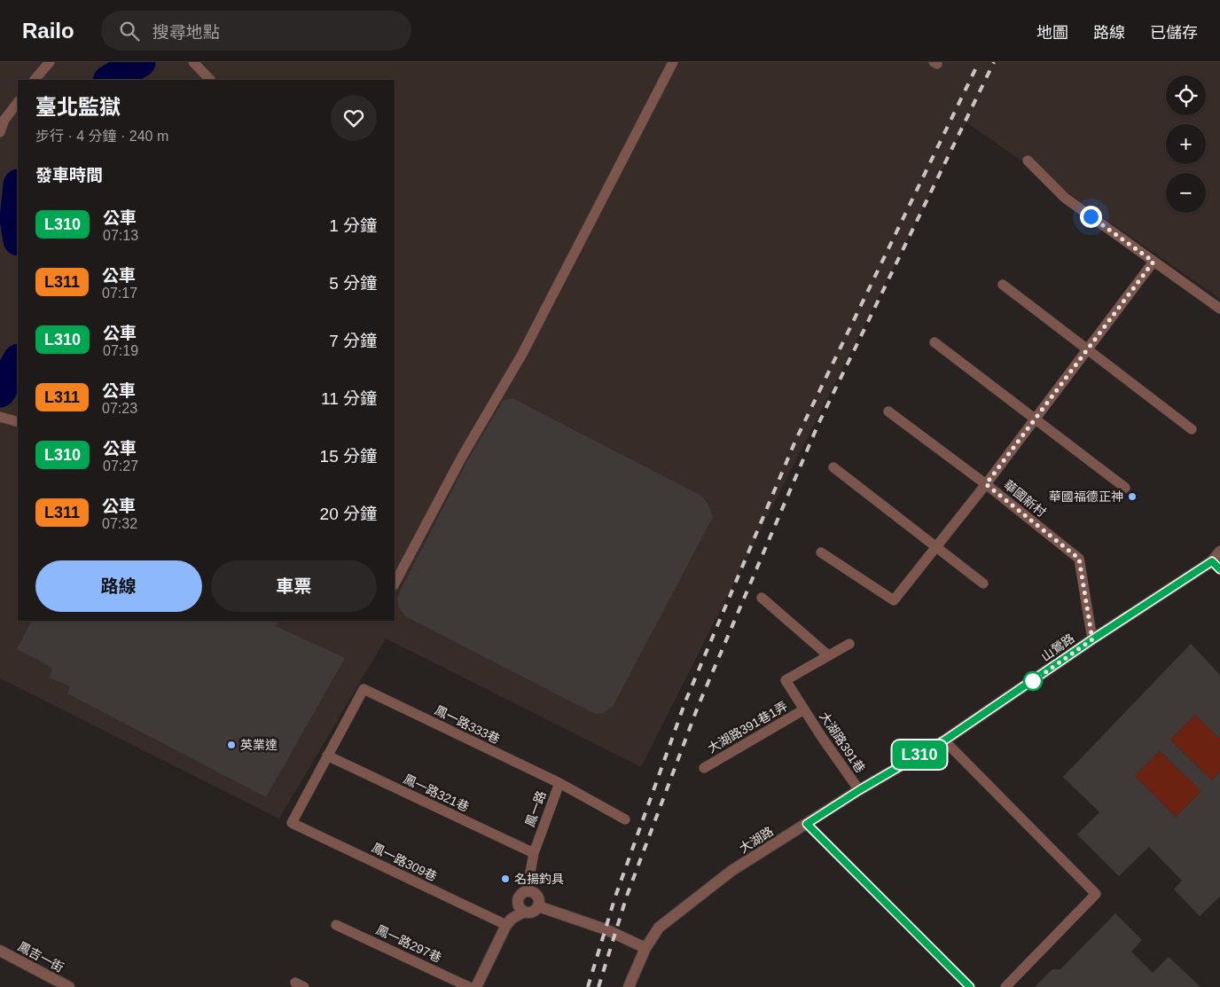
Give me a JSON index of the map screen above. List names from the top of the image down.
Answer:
{
  "streets": {
    "street": [
      "山鶯路",
      "鳳一路",
      "大湖路",
      "鳳吉一街"
    ],
    "lane": [
      "華國新村",
      "鳳一路333巷",
      "大湖路391巷1弄",
      "大湖路391巷",
      "鳳一路321巷",
      "鳳一路309巷",
      "鳳一路297巷"
    ]
  },
  "crossings": [
    ["華國新村", "山鶯路"],
    ["山鶯路", "大湖路"],
    ["鳳一路333巷", "鳳一路321巷"],
    ["鳳一路333巷", "鳳一路"],
    ["鳳一路333巷", "鳳一路309巷"],
    ["大湖路391巷1弄", "大湖路391巷"],
    ["大湖路391巷", "大湖路"],
    ["鳳一路321巷", "鳳一路"],
    ["鳳一路321巷", "鳳一路309巷"]
  ],
  "places": ["華國福德正神", "英業達", "名揚釣具"],
  "lines": ["bus line L310"],
  "page": {
    "header": "Railo",
    "search": "搜尋地點",
    "nav": ["地圖", "路線", "已儲存"],
    "on_map": "L310",
    "map_buttons": ["+", "−"],
    "heading": [
      ["臺北監獄", "步行 · 4 分鐘 · 240 m"],
      "發車時間"
    ],
    "list": [
      {
        "mark": "L310",
        "name": "公車",
        "note": "07:13",
        "value": "1 分鐘"
      },
      {
        "mark": "L311",
        "name": "公車",
        "note": "07:17",
        "value": "5 分鐘"
      },
      {
        "mark": "L310",
        "name": "公車",
        "note": "07:19",
        "value": "7 分鐘"
      },
      {
        "mark": "L311",
        "name": "公車",
        "note": "07:23",
        "value": "11 分鐘"
      },
      {
        "mark": "L310",
        "name": "公車",
        "note": "07:27",
        "value": "15 分鐘"
      },
      {
        "mark": "L311",
        "name": "公車",
        "note": "07:32",
        "value": "20 分鐘"
      }
    ],
    "buttons": ["路線", "車票"]
  }
}
